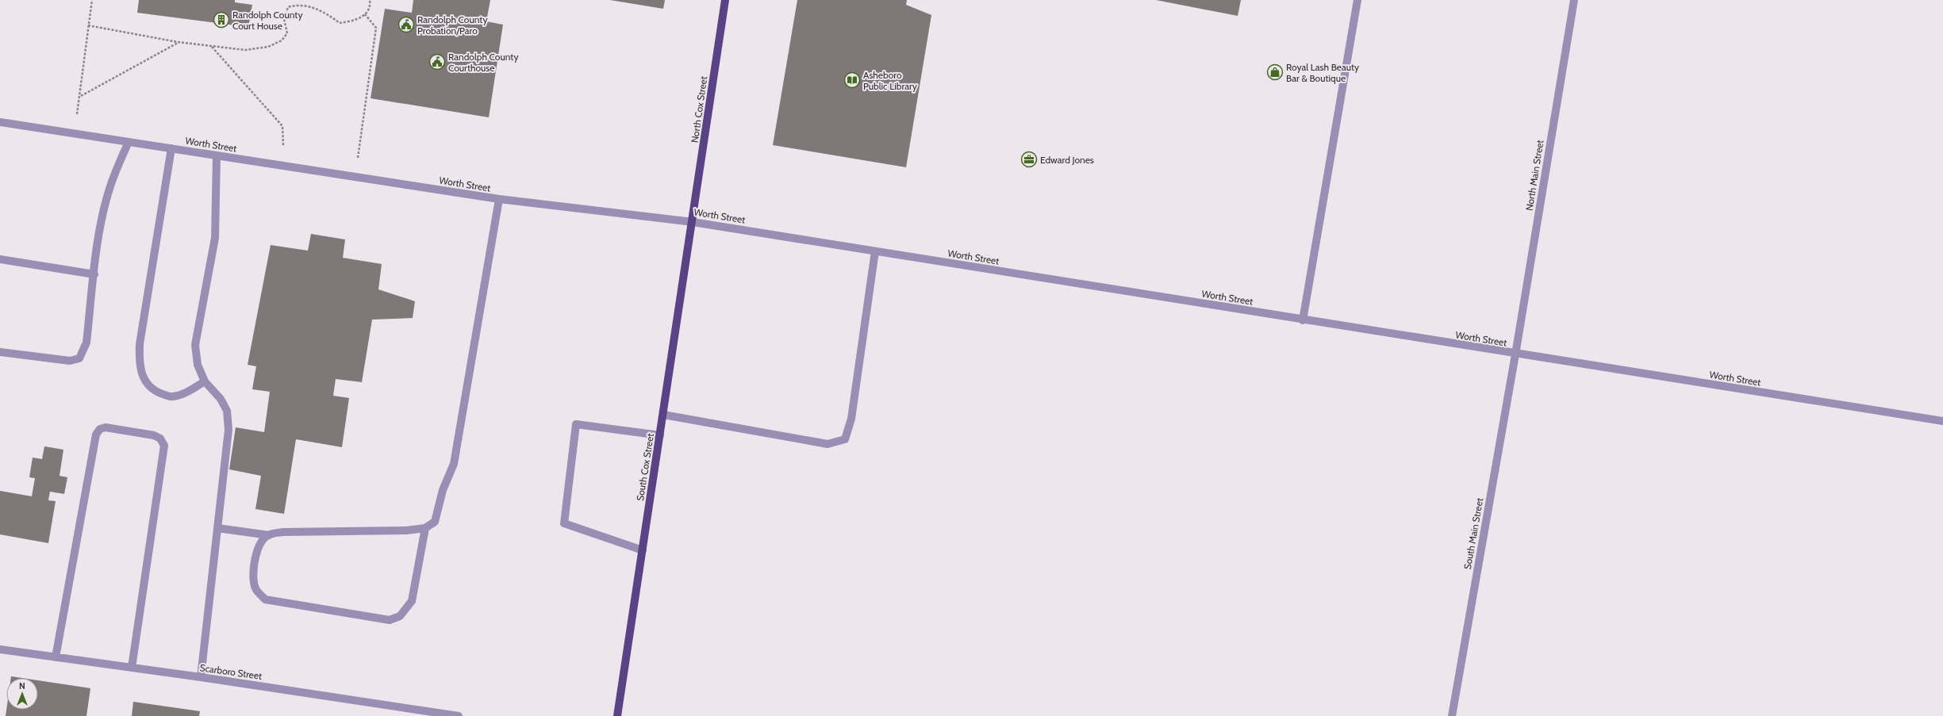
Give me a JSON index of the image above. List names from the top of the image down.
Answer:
{
  "streets": {
    "main road": ["North Cox Street", "South Cox Street"],
    "street": [
      "Worth Street",
      "North Main Street",
      "South Main Street",
      "Scarboro Street"
    ]
  },
  "crossings": [
    ["North Cox Street", "Worth Street"],
    ["North Cox Street", "South Cox Street"],
    ["Worth Street", "North Main Street"],
    ["Worth Street", "South Cox Street"],
    ["Worth Street", "South Main Street"],
    ["North Main Street", "South Main Street"]
  ],
  "places": {
    "building": ["Randolph County Court House"],
    "public building": ["Randolph County Probation/Paro", "Randolph County Courthouse"],
    "shop": ["Royal Lash Beauty Bar & Boutique"],
    "library": ["Asheboro Public Library"],
    "office": ["Edward Jones"]
  },
  "north": "top"
}
